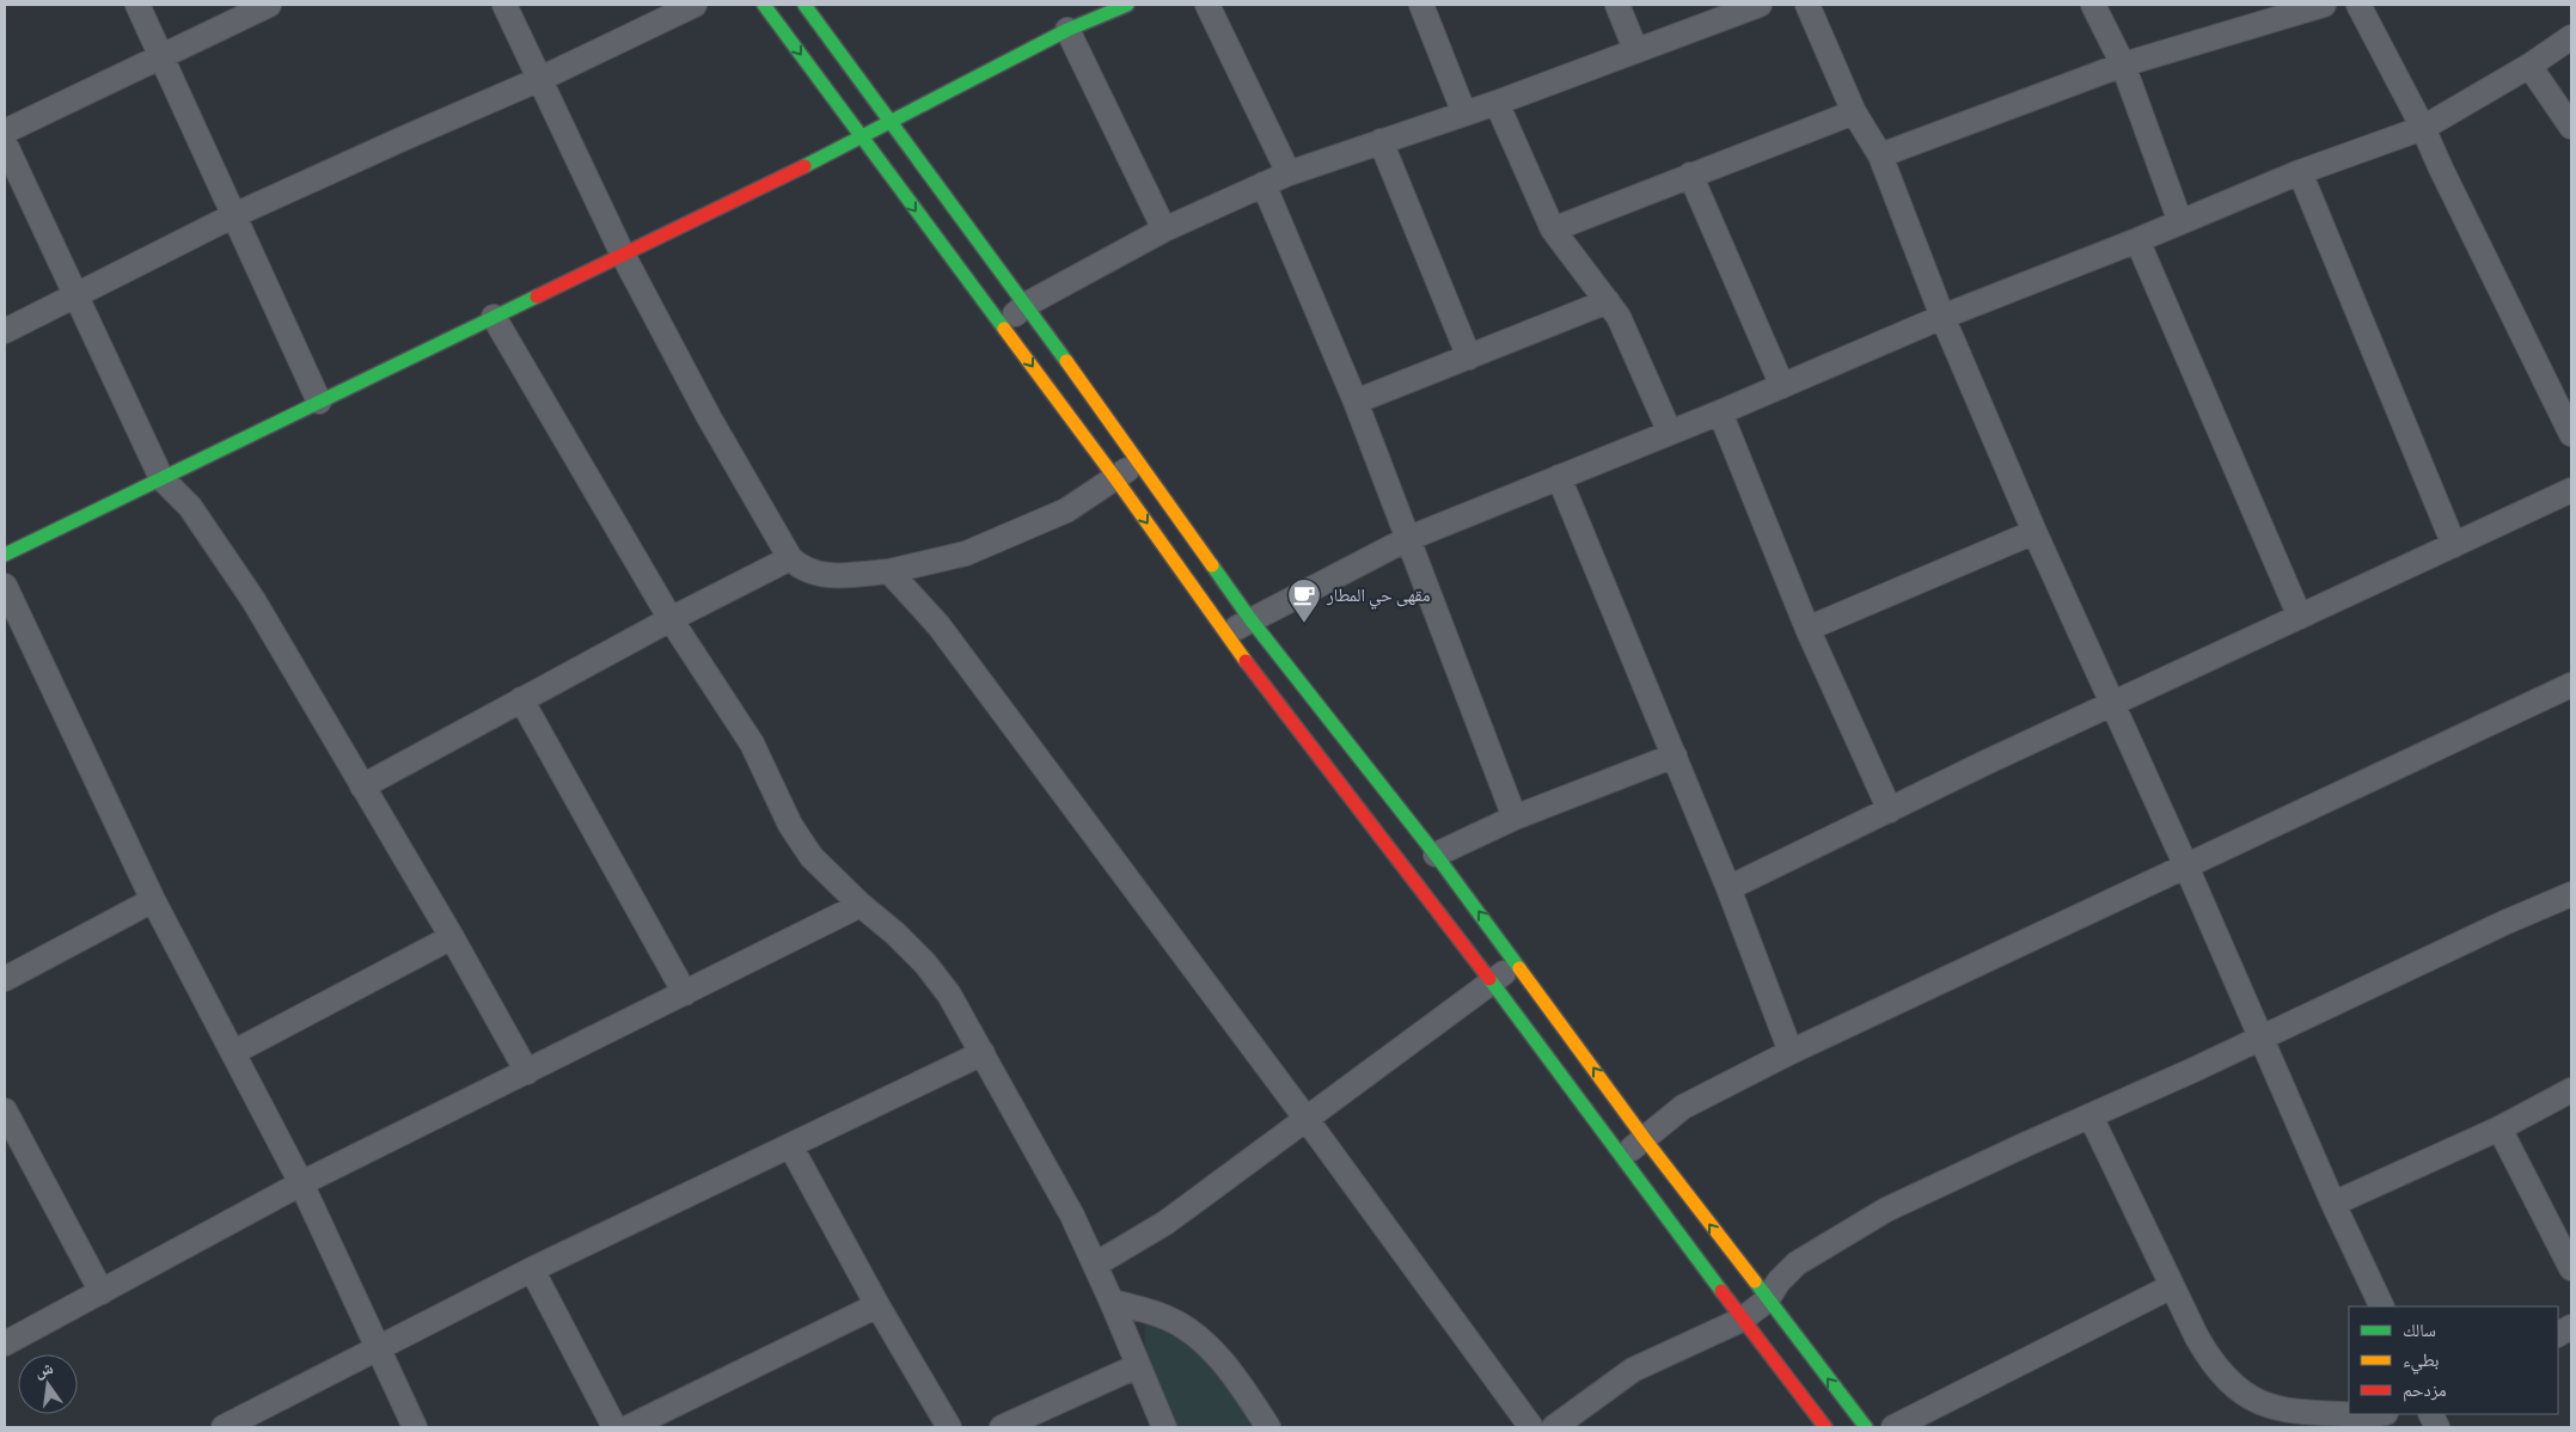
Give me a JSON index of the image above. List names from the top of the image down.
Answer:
{
  "places": {
    "cafe": ["مقهى حي المطار"]
  },
  "legend": ["سالك", "بطيء", "مزدحم"],
  "north": "top"
}
